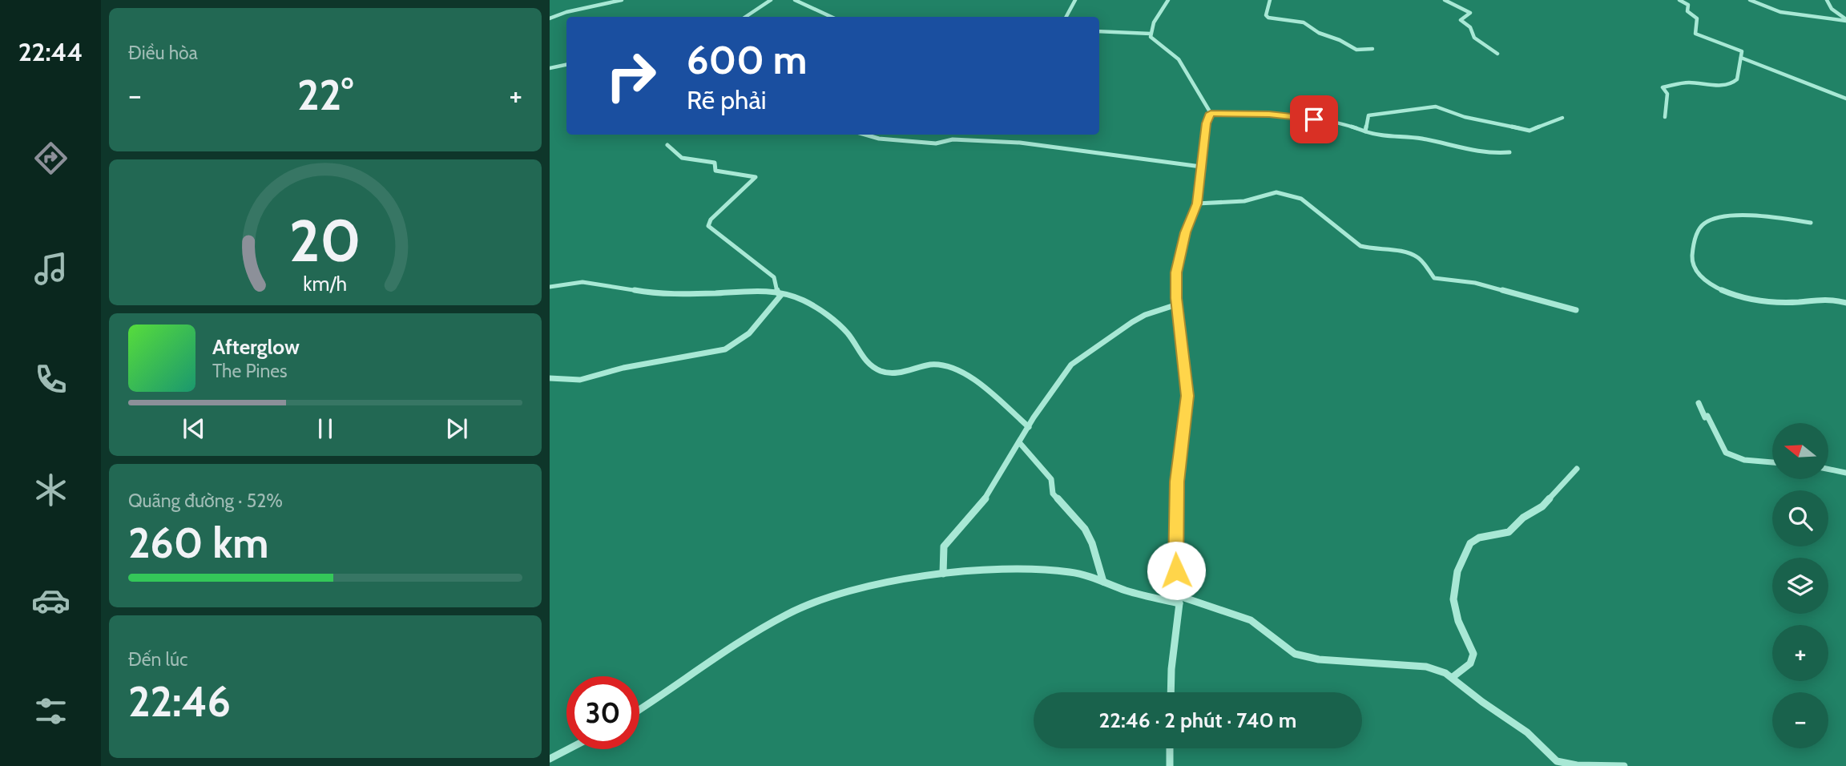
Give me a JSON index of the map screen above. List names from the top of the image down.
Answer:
{
  "north": "left",
  "page": {
    "tabs": "22:44",
    "tile": [
      "Điều hòa",
      ["Quãng đường · 52%", "260 km"],
      ["Đến lúc", "22:46"]
    ],
    "turn": ["600 m", "Rẽ phải"],
    "heat": ["−", "22°", "+"],
    "song": ["Afterglow", "The Pines"],
    "map_buttons": ["+", "−"],
    "limit": "30",
    "trip": "22:46 · 2 phút · 740 m",
    "gauge": ["20", "km/h"]
  }
}
